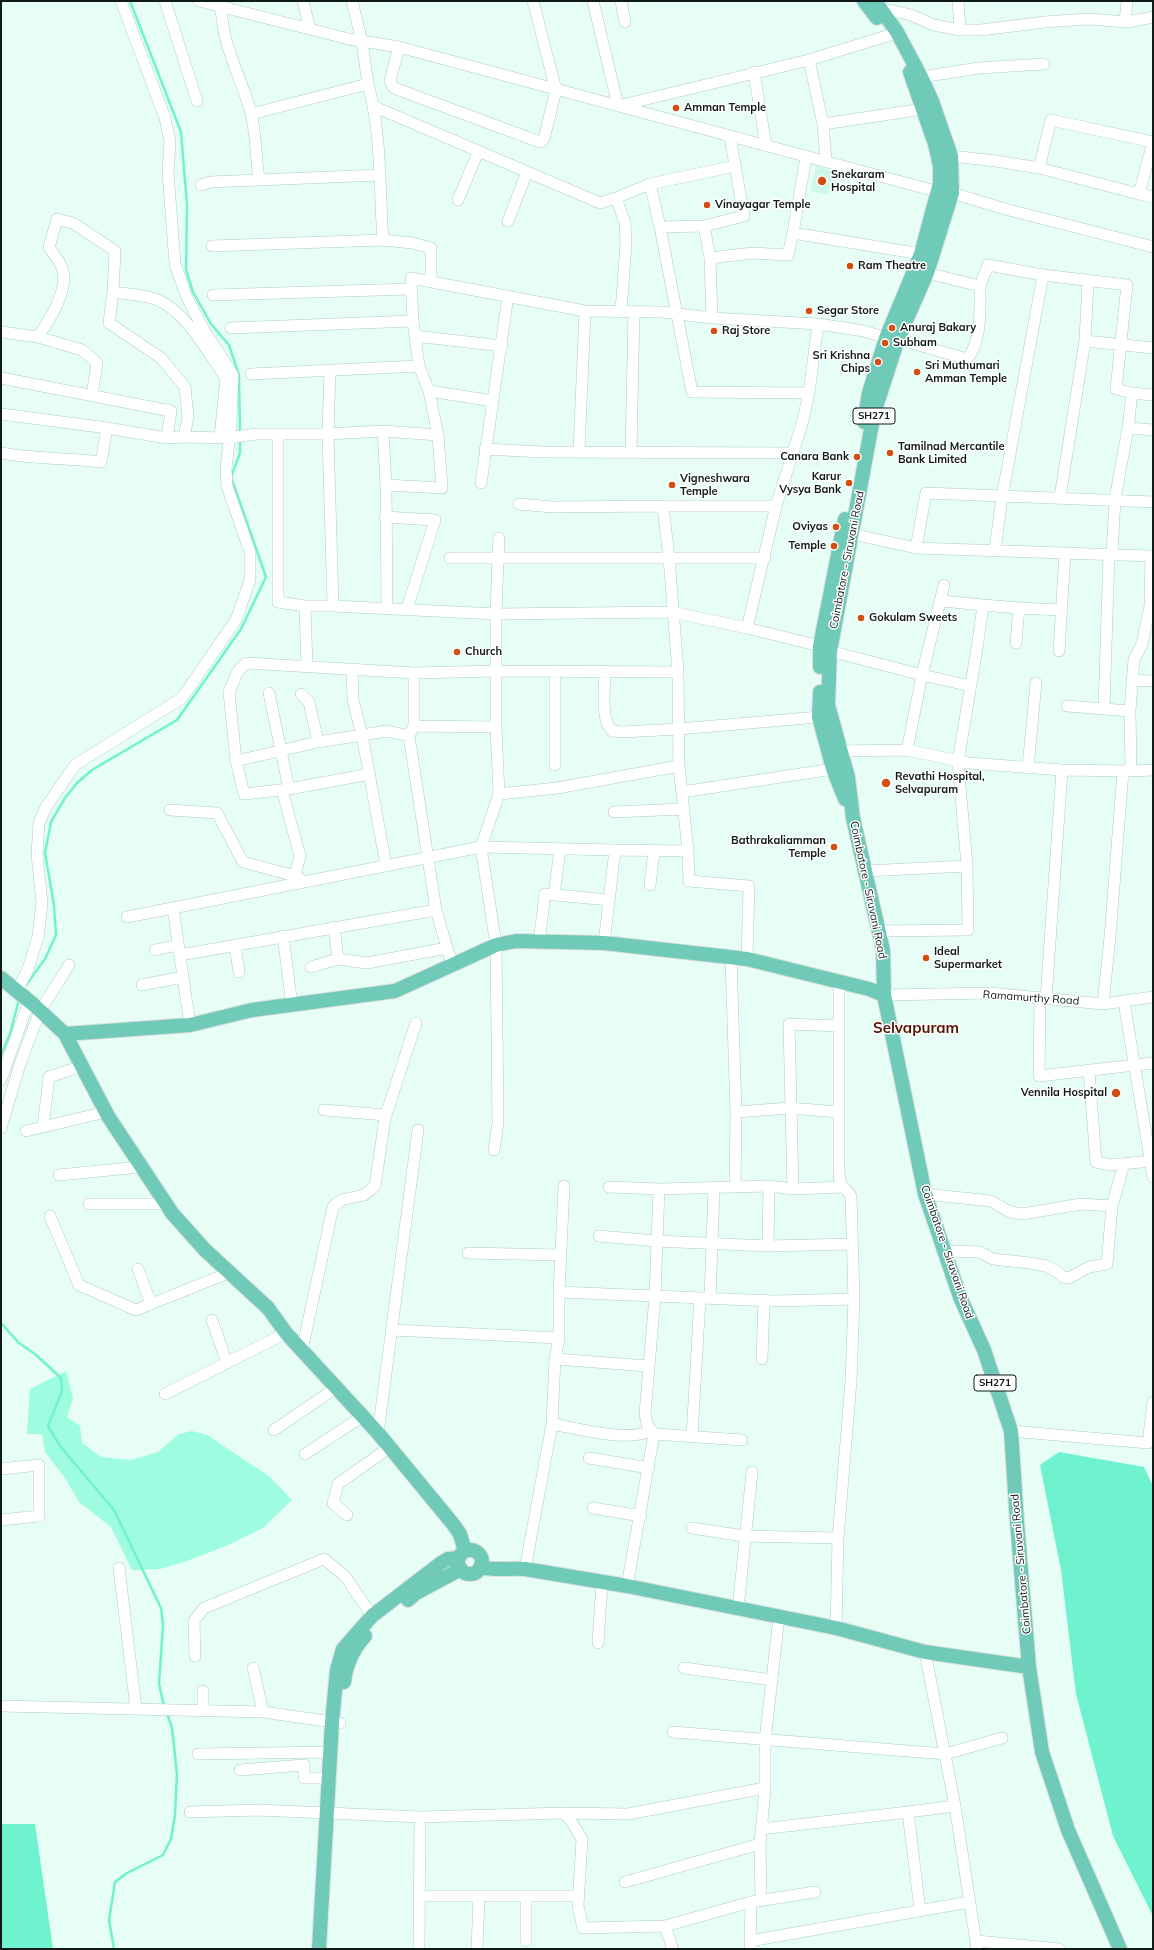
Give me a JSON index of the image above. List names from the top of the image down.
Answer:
{
  "streets": {
    "main road": ["SH271", "Coimbatore - Siruvani Road"],
    "street": ["Ramamurthy Road"]
  },
  "crossings": [
    ["Coimbatore - Siruvani Road", "Ramamurthy Road"]
  ],
  "districts": ["Selvapuram"],
  "places": [
    "Amman Temple",
    "Snekaram Hospital",
    "Vinayagar Temple",
    "Ram Theatre",
    "Segar Store",
    "Anuraj Bakary",
    "Raj Store",
    "Subham",
    "Sri Krishna Chips",
    "Sri Muthumari Amman Temple",
    "Tamilnad Mercantile Bank Limited",
    "Canara Bank",
    "Karur Vysya Bank",
    "Vigneshwara Temple",
    "Oviyas",
    "Temple",
    "Gokulam Sweets",
    "Church",
    "Revathi Hospital, Selvapuram",
    "Bathrakaliamman Temple",
    "Ideal Supermarket",
    "Vennila Hospital"
  ]
}
